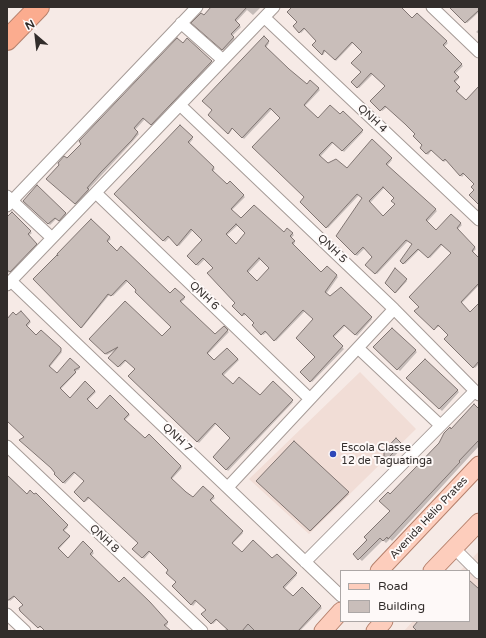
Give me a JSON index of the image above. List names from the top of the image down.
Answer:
{
  "streets": {
    "main road": ["Avenida Hélio Prates"],
    "street": [
      "QNH 4",
      "QNH 5",
      "QNH 6",
      "QNH 7",
      "QNH 8"
    ]
  },
  "places": ["Escola Classe 12 de Taguatinga"],
  "legend": ["Road", "Building"],
  "north": "top left"
}
